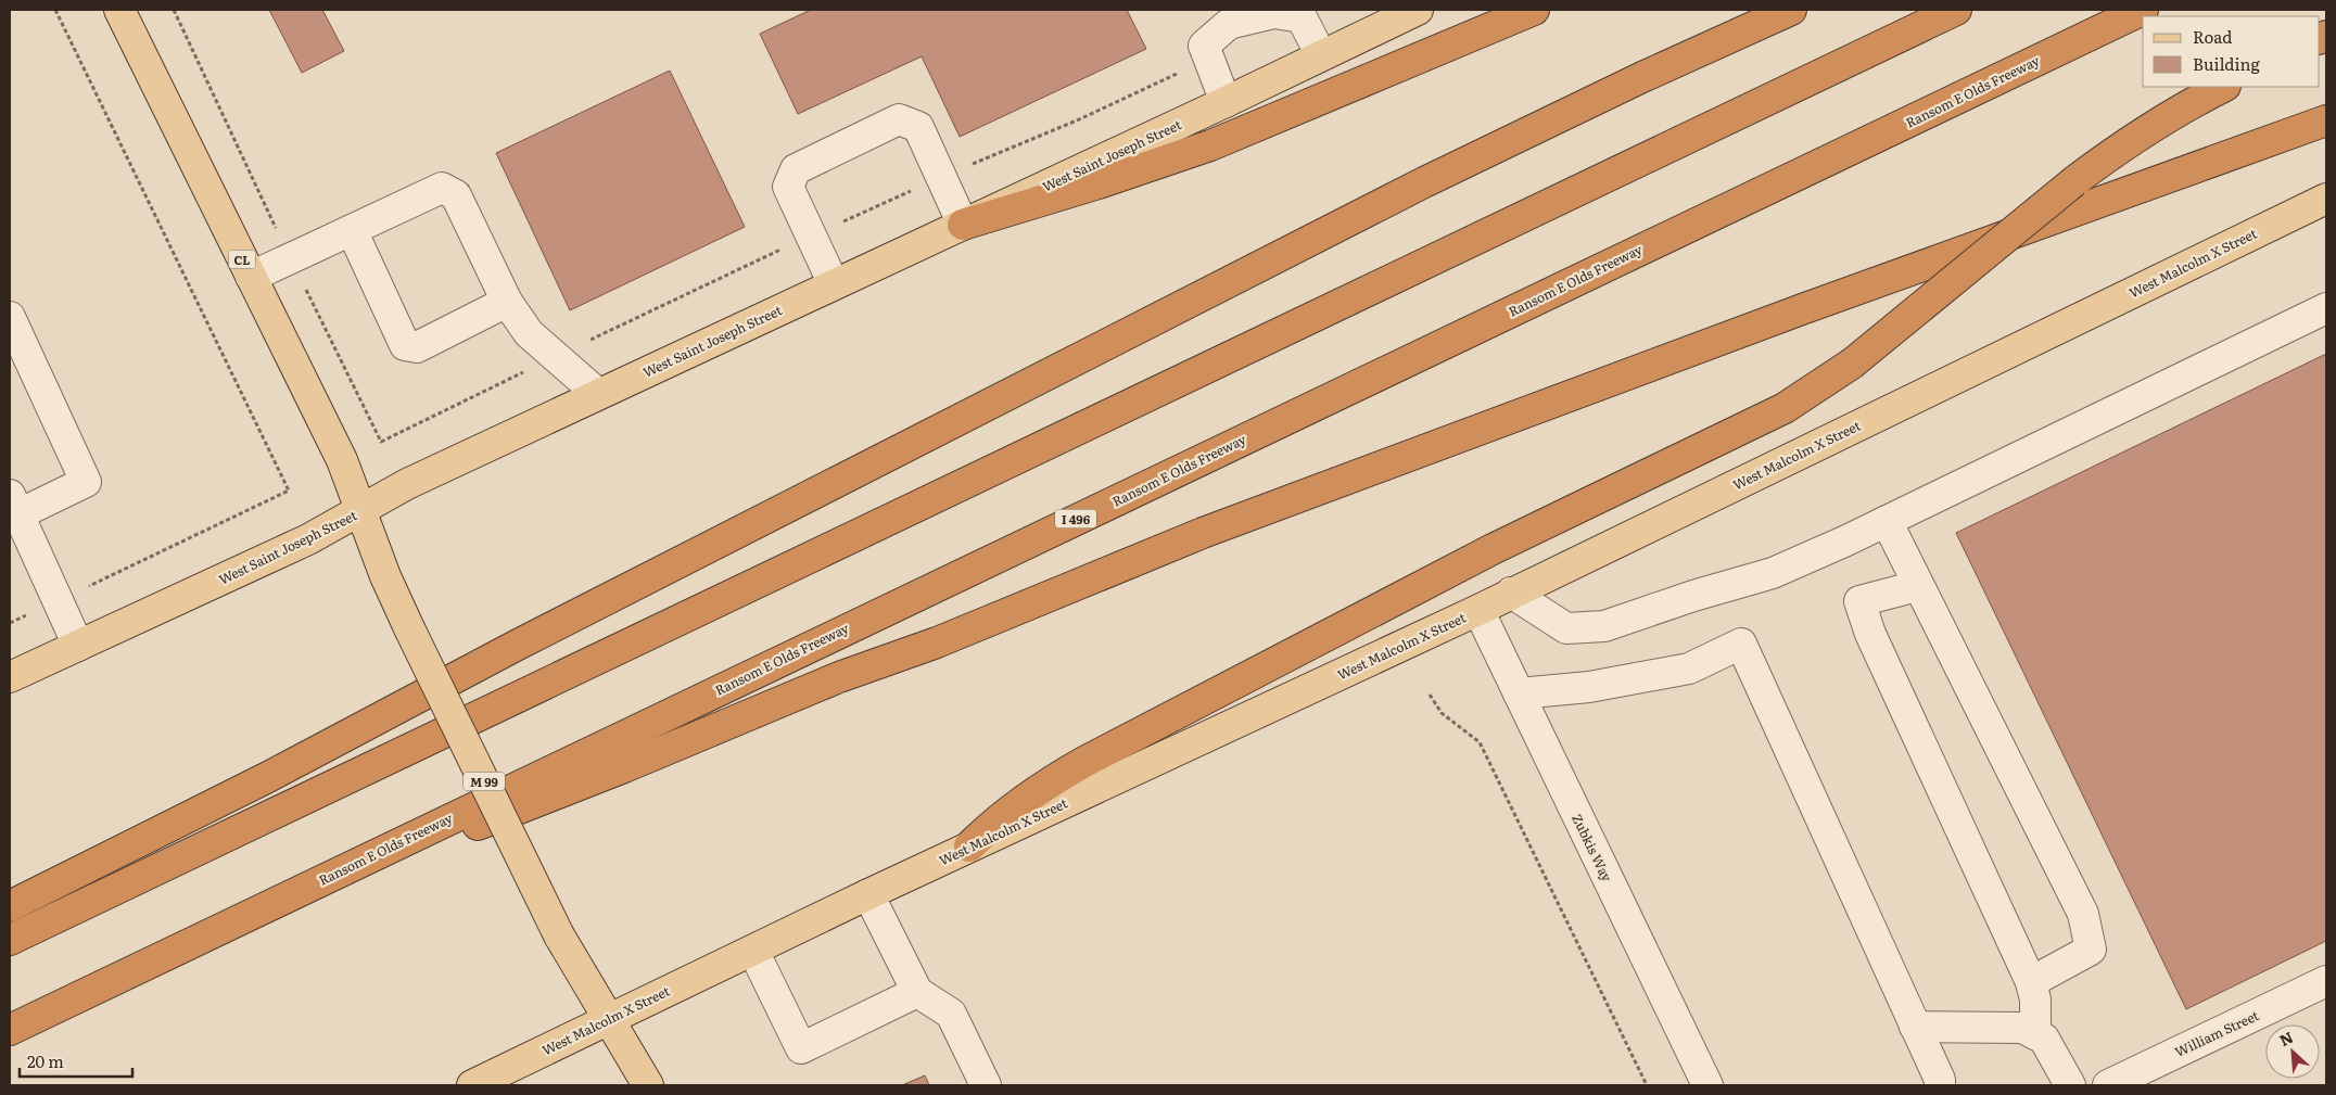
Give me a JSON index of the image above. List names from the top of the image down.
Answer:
{
  "streets": {
    "highway": ["Ransom E Olds Freeway", "I 496"],
    "main road": [
      "West Saint Joseph Street",
      "CL",
      "West Malcolm X Street",
      "M 99"
    ],
    "lane": ["Zubkis Way", "William Street"]
  },
  "crossings": [
    ["West Saint Joseph Street", "CL"],
    ["West Saint Joseph Street", "M 99"],
    ["CL", "M 99"],
    ["West Malcolm X Street", "M 99"],
    ["West Malcolm X Street", "Zubkis Way"]
  ],
  "legend": ["Road", "Building"],
  "scale_bar": "20 m",
  "north": "top left"
}
